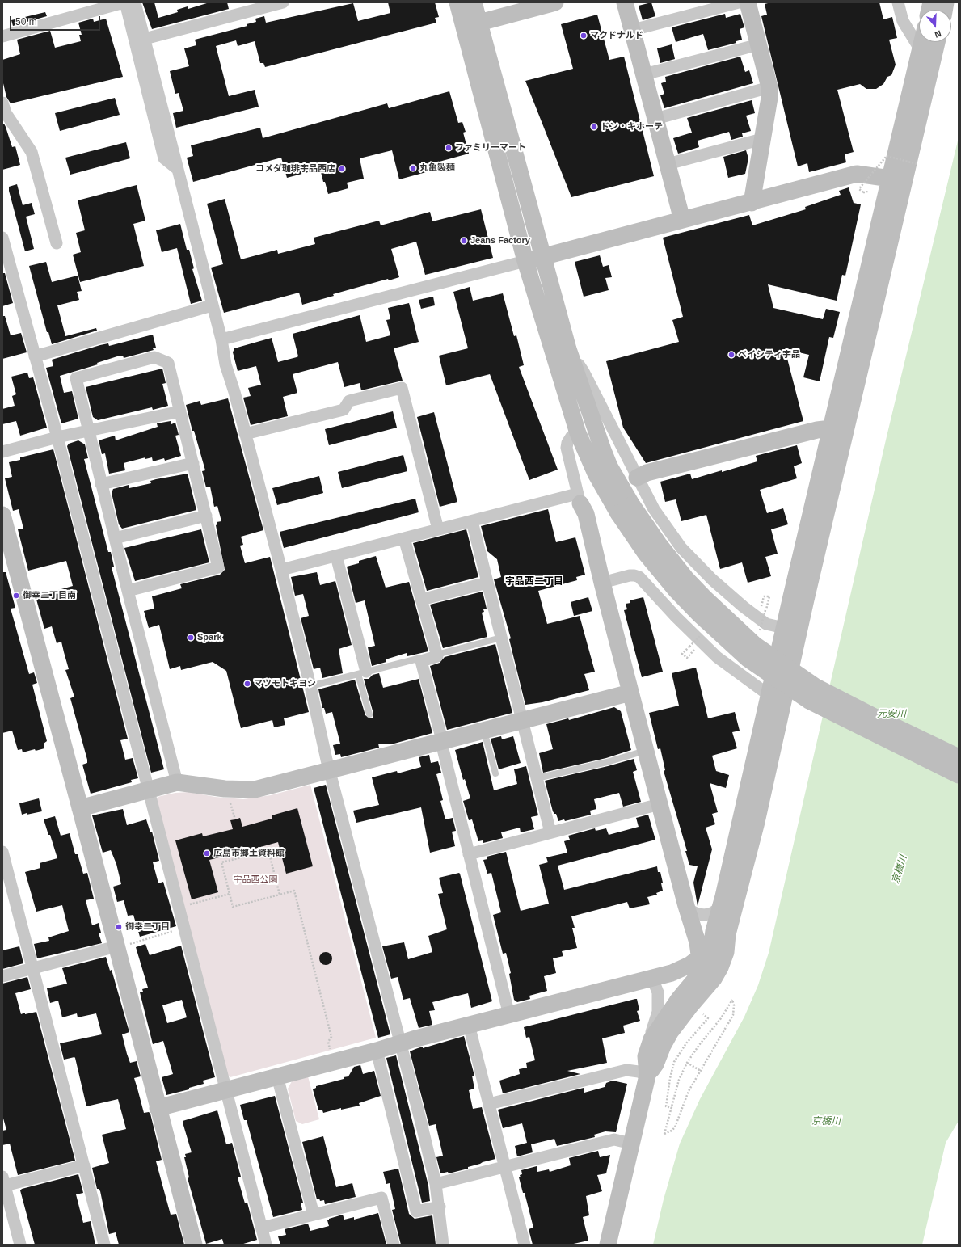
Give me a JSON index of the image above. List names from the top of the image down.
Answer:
{
  "districts": ["宇品西二丁目"],
  "water": ["元安川", "京橋川"],
  "parks": ["宇品西公園"],
  "places": [
    "マクドナルド",
    "ドン・キホーテ",
    "ファミリーマート",
    "丸亀製麺",
    "コメダ珈琲宇品西店",
    "Jeans Factory",
    "ベイシティ宇品",
    "御幸二丁目南",
    "Spark",
    "マツモトキヨシ",
    "広島市郷土資料館",
    "御幸二丁目"
  ],
  "scale_bar": "50 m",
  "north": "bottom"
}
